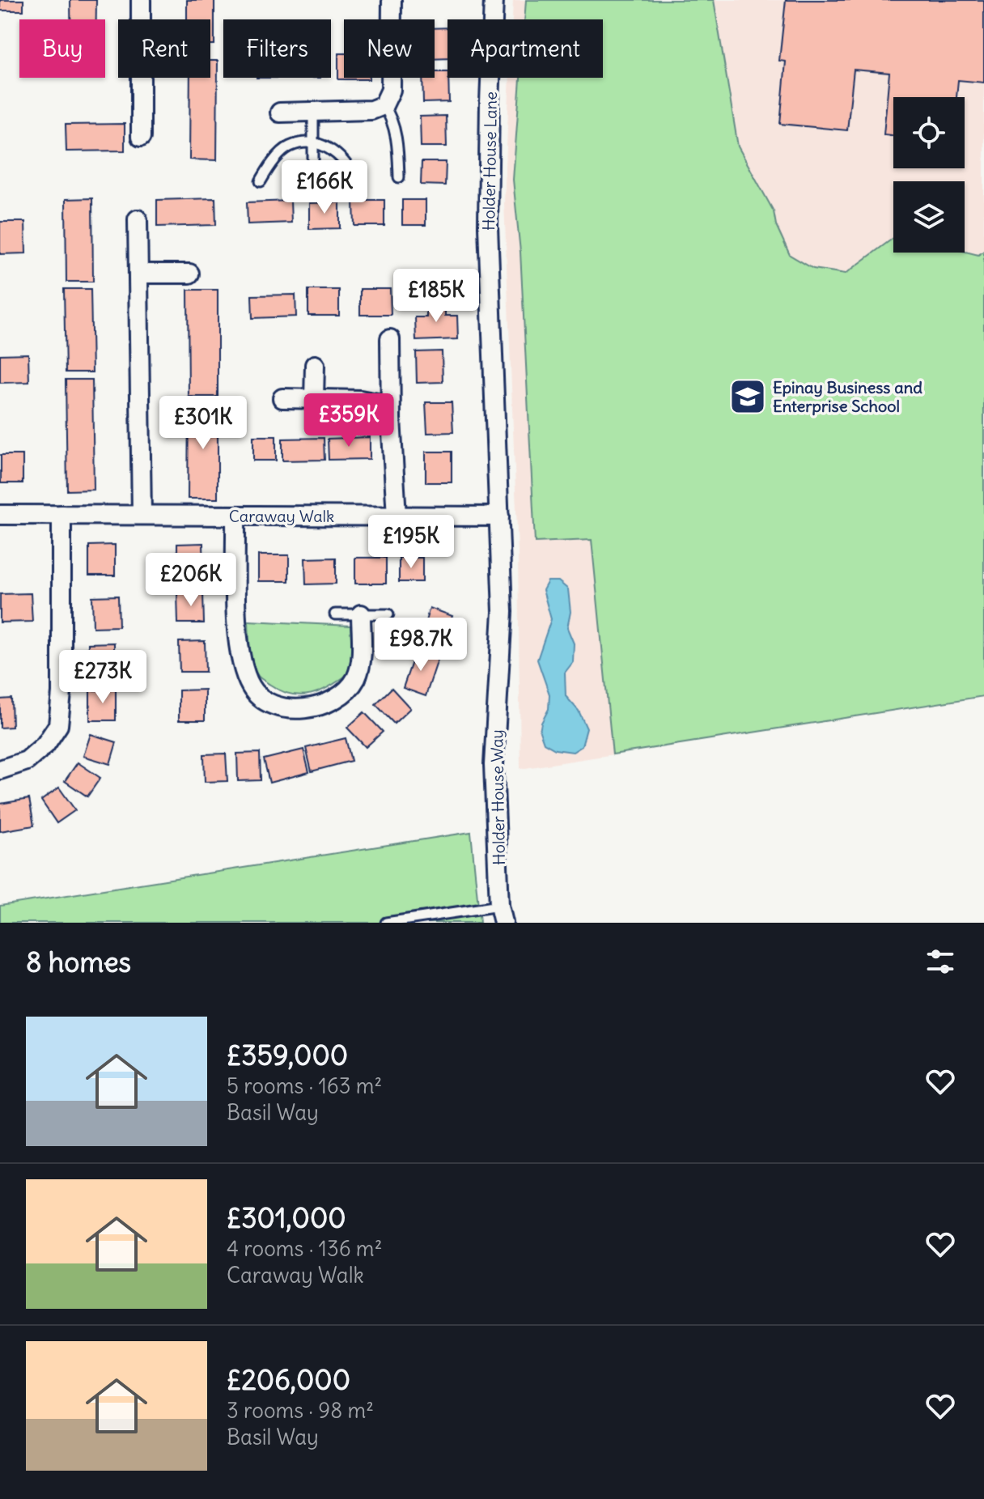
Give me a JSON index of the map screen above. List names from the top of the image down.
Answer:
{
  "streets": {
    "street": ["Holder House Lane", "Caraway Walk", "Holder House Way"]
  },
  "crossings": [
    ["Holder House Lane", "Caraway Walk"],
    ["Holder House Lane", "Holder House Way"],
    ["Caraway Walk", "Holder House Way"]
  ],
  "places": {
    "school or university": ["Epinay Business and Enterprise School"]
  },
  "page": {
    "chip": [
      "Buy",
      "Rent",
      "Filters",
      "New",
      "Apartment"
    ],
    "price": [
      "£166K",
      "£185K",
      "£359K",
      "£301K",
      "£195K",
      "£206K",
      "£98.7K",
      "£273K"
    ],
    "heading": "8 homes",
    "list": [
      {
        "name": "£359,000",
        "note": "5 rooms · 163 m² · Basil Way"
      },
      {
        "name": "£301,000",
        "note": "4 rooms · 136 m² · Caraway Walk"
      },
      {
        "name": "£206,000",
        "note": "3 rooms · 98 m² · Basil Way"
      }
    ]
  }
}
